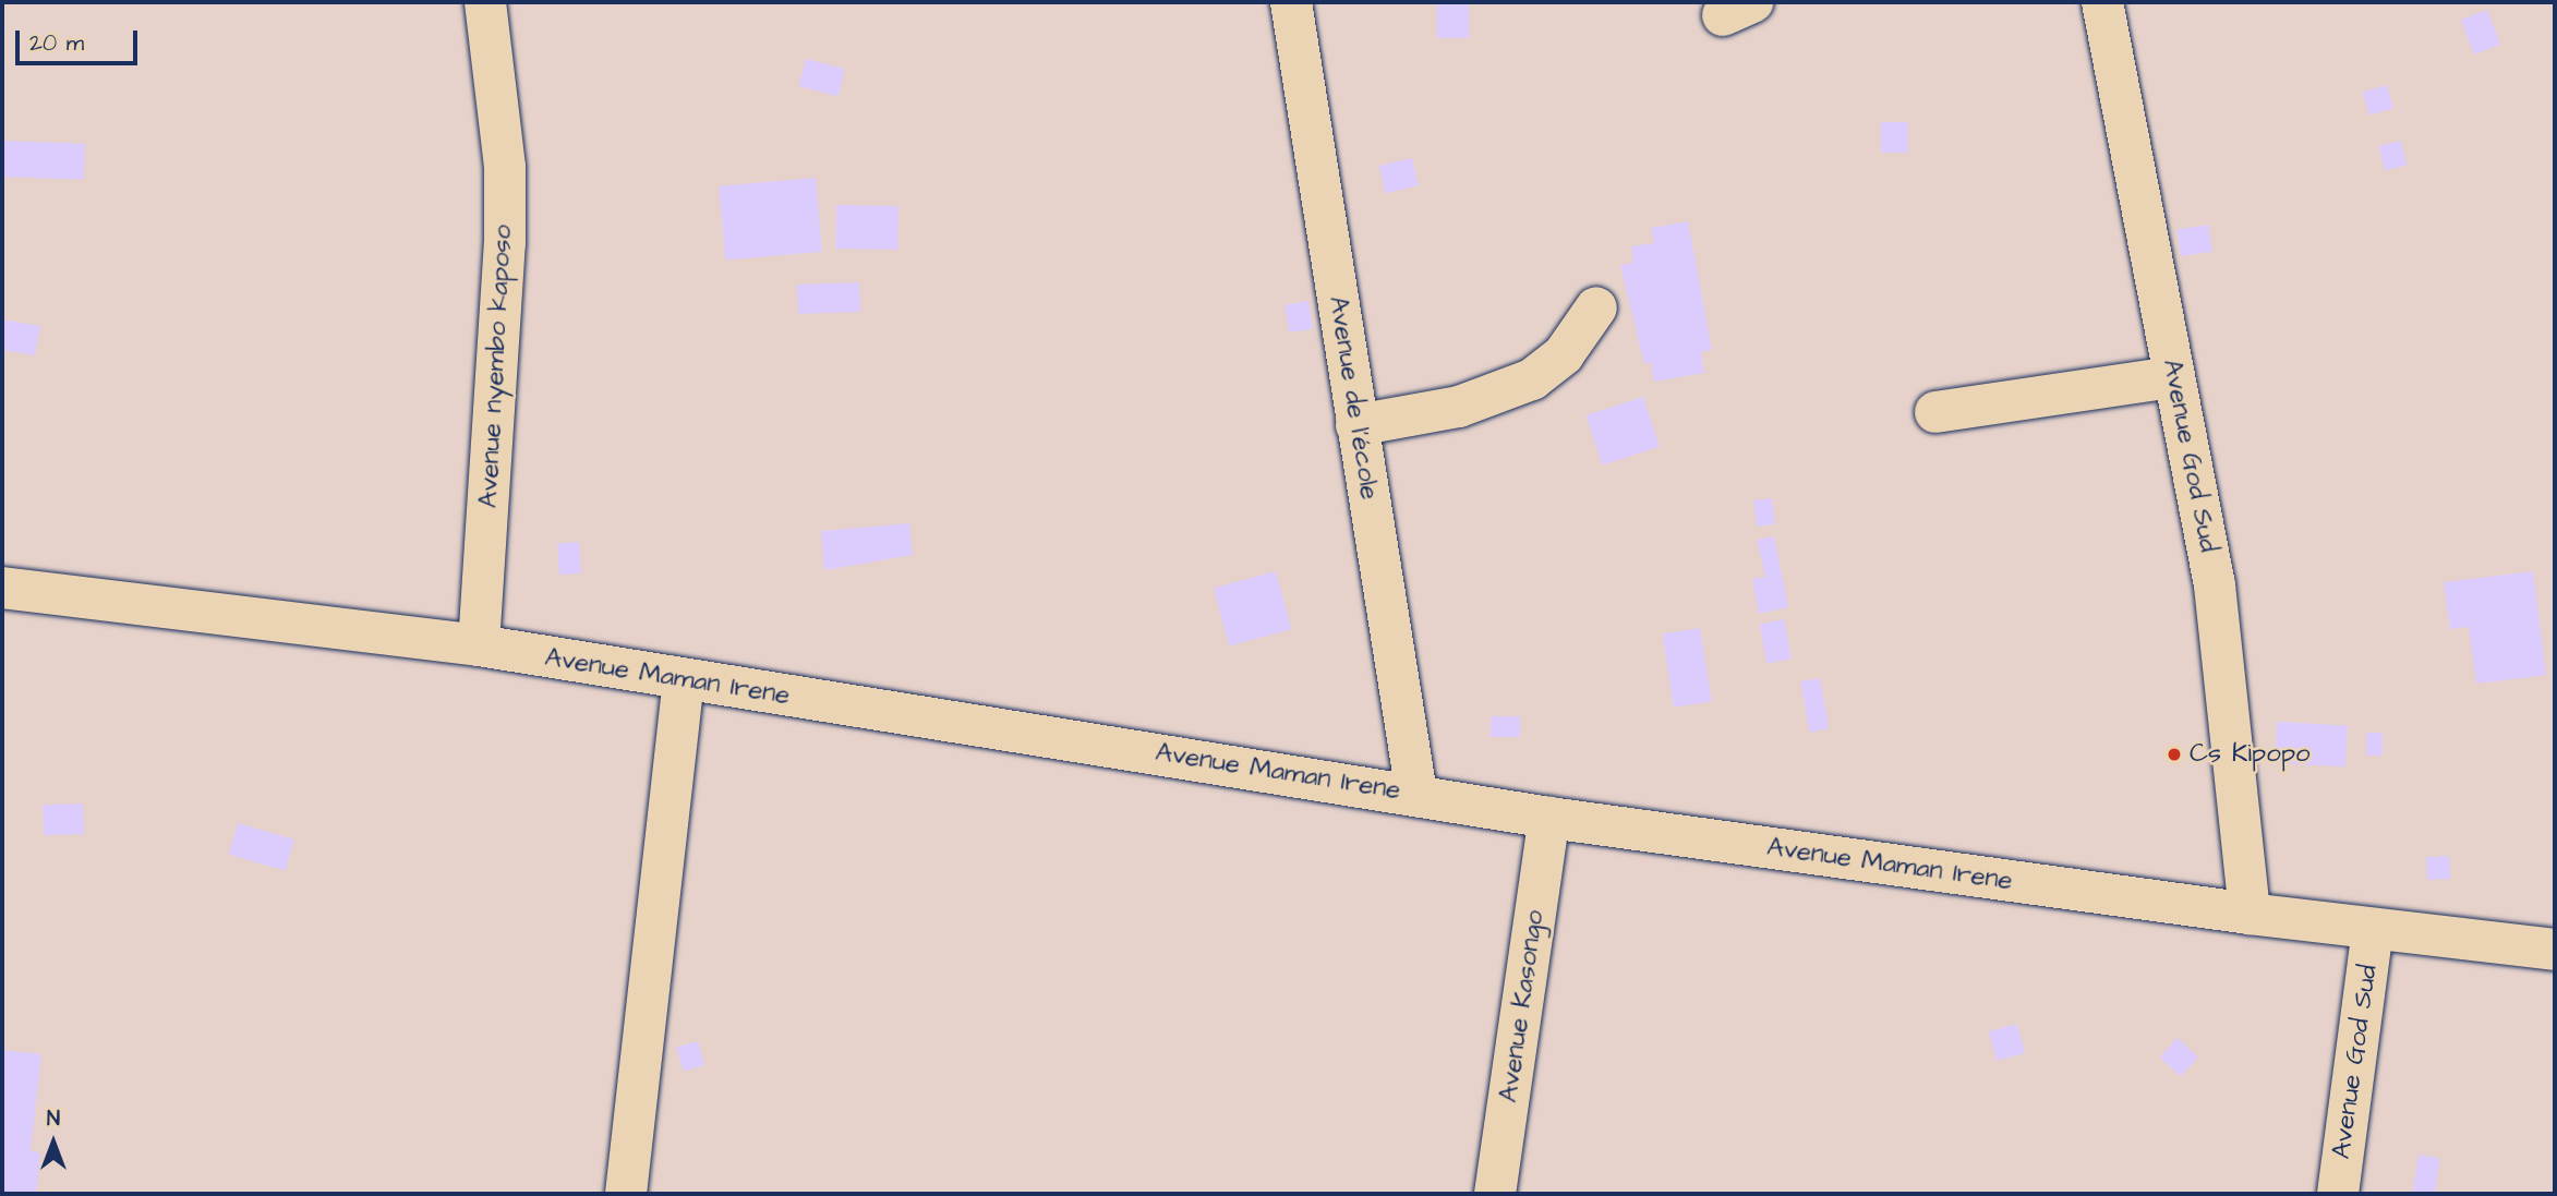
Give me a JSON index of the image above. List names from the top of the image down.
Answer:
{
  "streets": {
    "street": [
      "Avenue nyembo kaposo",
      "Avenue de l'école",
      "Avenue God Sud",
      "Avenue Maman Irene",
      "Avenue Kasongo"
    ]
  },
  "crossings": [
    ["Avenue nyembo kaposo", "Avenue Maman Irene"],
    ["Avenue de l'école", "Avenue Maman Irene"],
    ["Avenue God Sud", "Avenue Maman Irene"],
    ["Avenue Maman Irene", "Avenue Kasongo"]
  ],
  "places": ["Cs Kipopo"],
  "scale_bar": "20 m",
  "north": "top"
}
